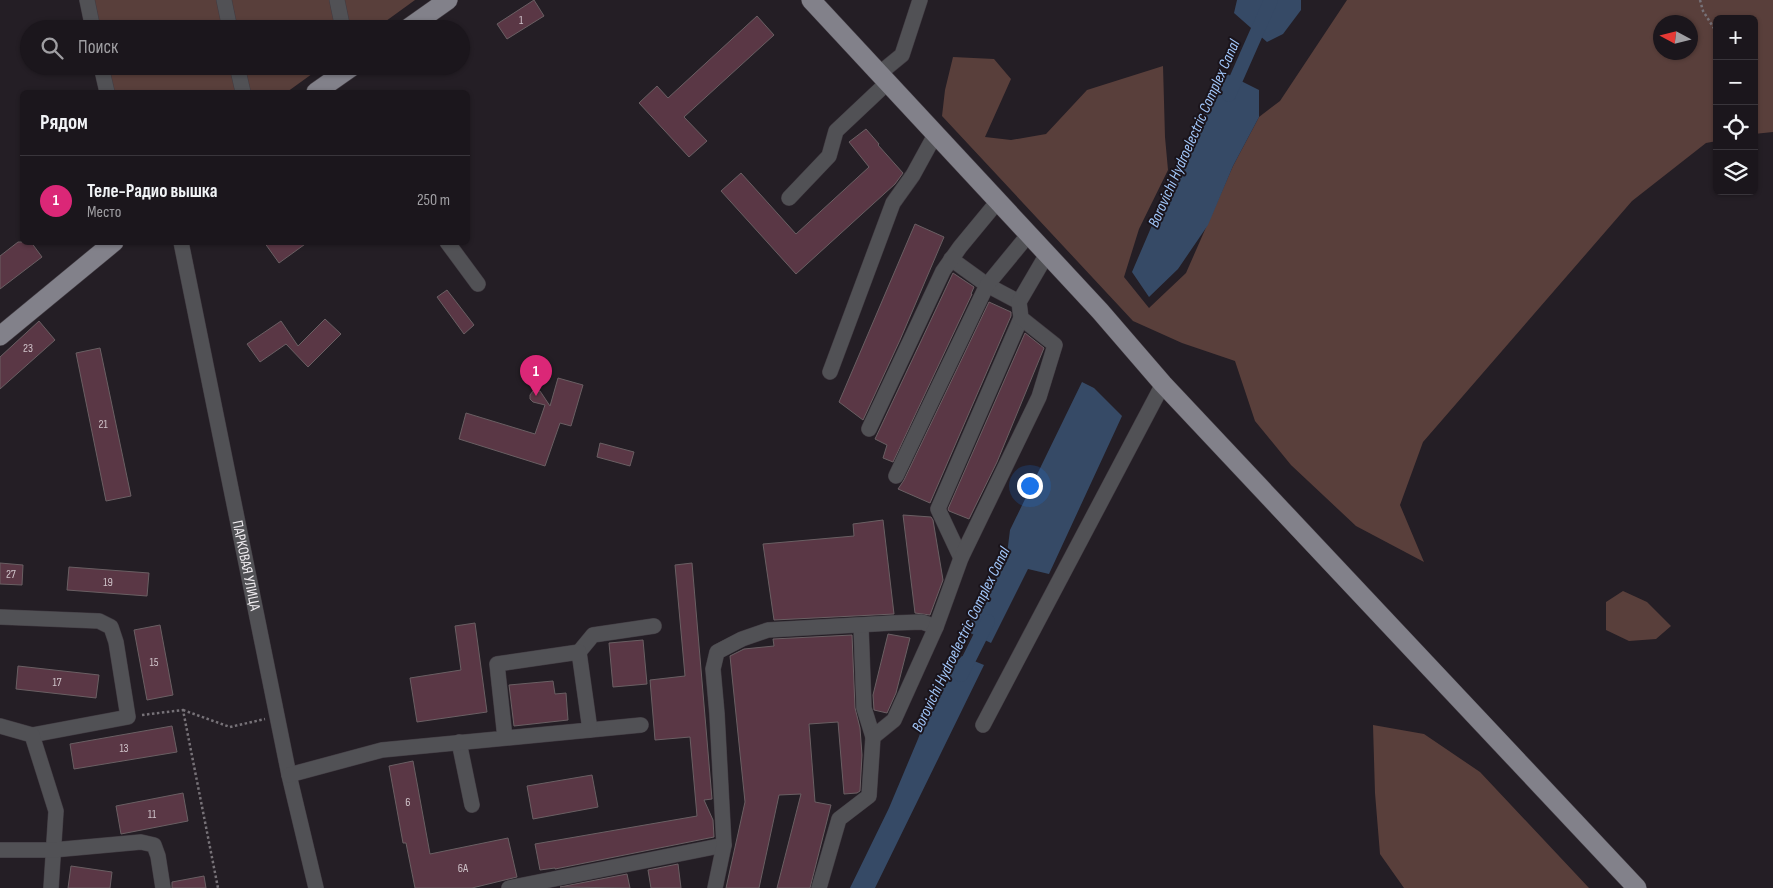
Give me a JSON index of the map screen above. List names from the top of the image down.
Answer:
{
  "streets": {
    "street": ["ПАРКОВАЯ УЛИЦА"]
  },
  "water": ["Borovichi Hydroelectric Complex Canal"],
  "house_numbers": [
    "1",
    "23",
    "21",
    "27",
    "19",
    "15",
    "17",
    "13",
    "6",
    "11",
    "6А"
  ],
  "north": "left",
  "page": {
    "map_buttons": ["+", "−"],
    "search": "Поиск",
    "heading": "Рядом",
    "list": [
      {
        "mark": "1",
        "name": "Теле-Радио вышка",
        "note": "Место",
        "value": "250 m"
      }
    ],
    "pins": "1"
  }
}
